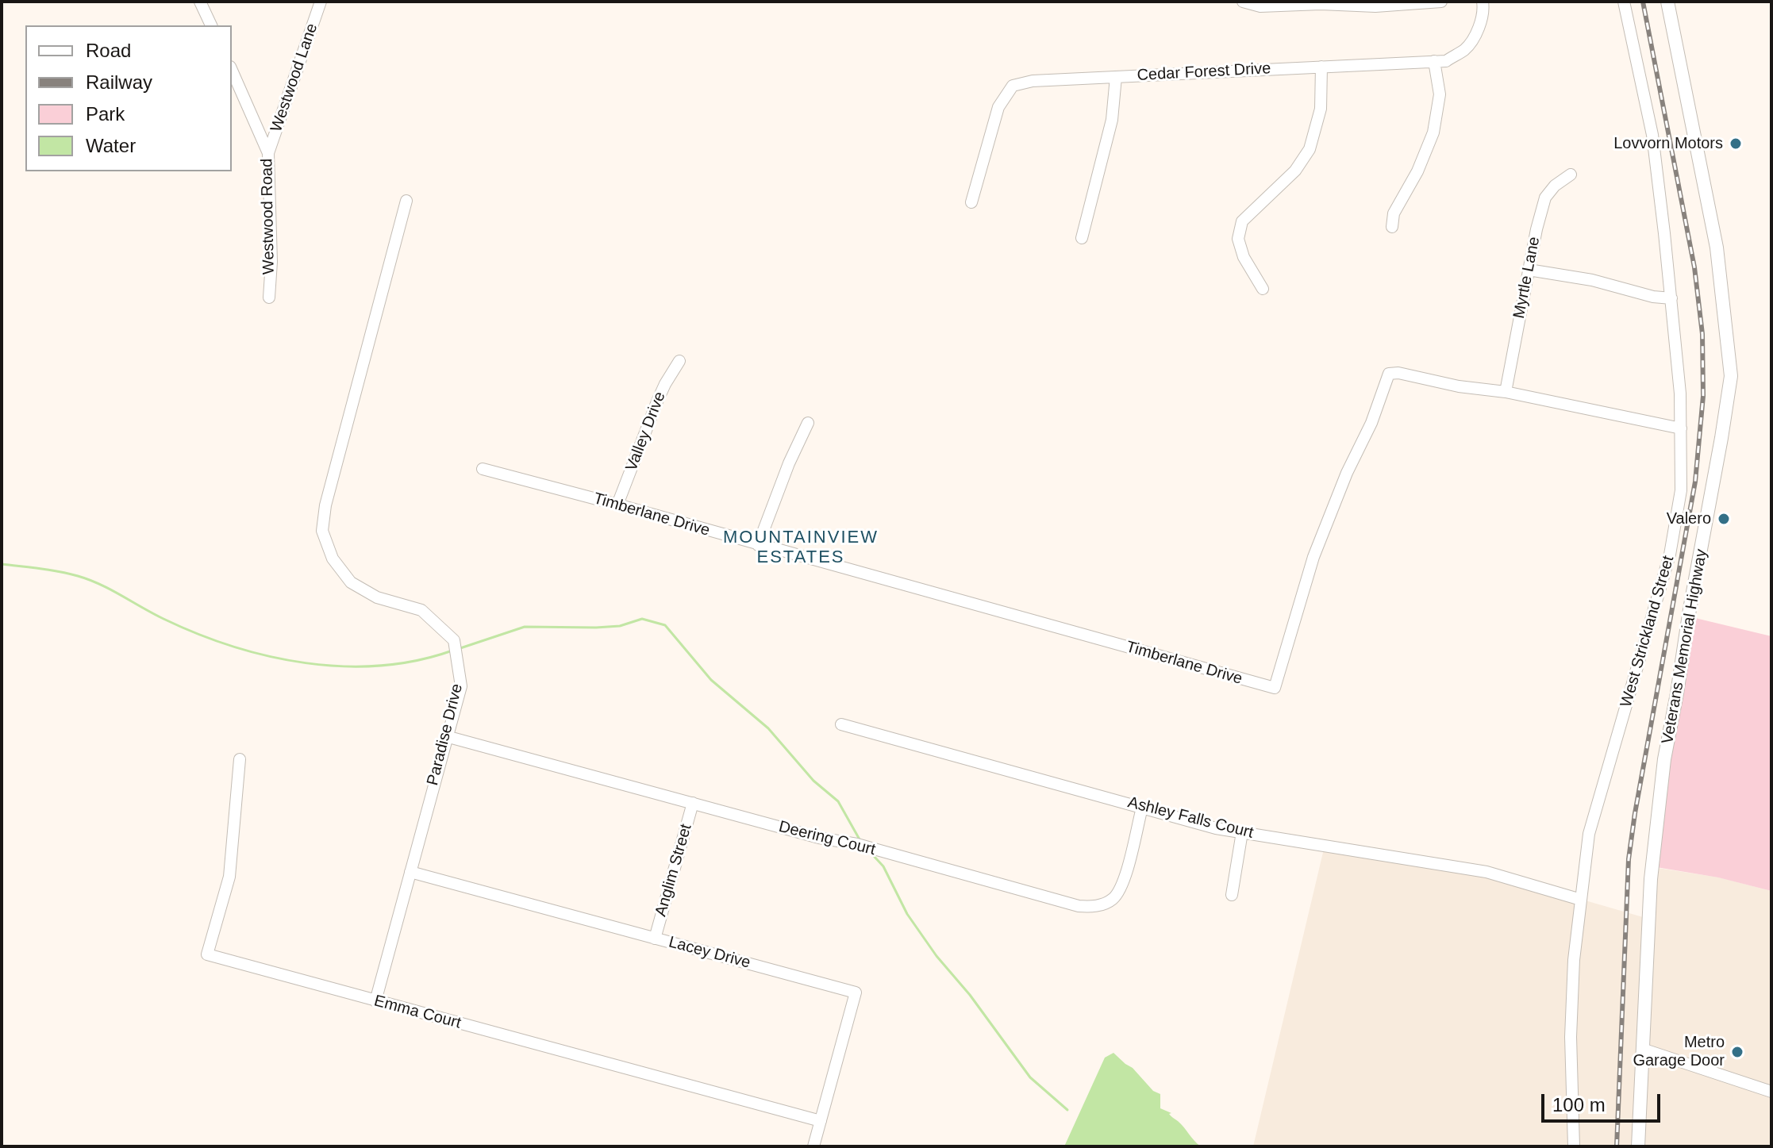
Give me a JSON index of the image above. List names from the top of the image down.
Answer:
{
  "streets": {
    "main road": ["Veterans Memorial Highway"],
    "street": [
      "Cedar Forest Drive",
      "Westwood Lane",
      "Westwood Road",
      "Myrtle Lane",
      "Valley Drive",
      "Timberlane Drive",
      "West Strickland Street",
      "Paradise Drive",
      "Ashley Falls Court",
      "Deering Court",
      "Anglim Street",
      "Lacey Drive",
      "Emma Court"
    ]
  },
  "crossings": [
    ["Westwood Lane", "Westwood Road"],
    ["Myrtle Lane", "Timberlane Drive"],
    ["Valley Drive", "Timberlane Drive"],
    ["Timberlane Drive", "West Strickland Street"],
    ["West Strickland Street", "Ashley Falls Court"],
    ["Paradise Drive", "Deering Court"],
    ["Paradise Drive", "Lacey Drive"],
    ["Paradise Drive", "Emma Court"],
    ["Ashley Falls Court", "Deering Court"],
    ["Deering Court", "Anglim Street"],
    ["Anglim Street", "Lacey Drive"],
    ["Lacey Drive", "Emma Court"]
  ],
  "districts": ["MOUNTAINVIEW ESTATES"],
  "places": ["Lovvorn Motors", "Valero", "Metro Garage Door"],
  "legend": [
    "Road",
    "Railway",
    "Park",
    "Water"
  ],
  "scale_bar": "100 m"
}
